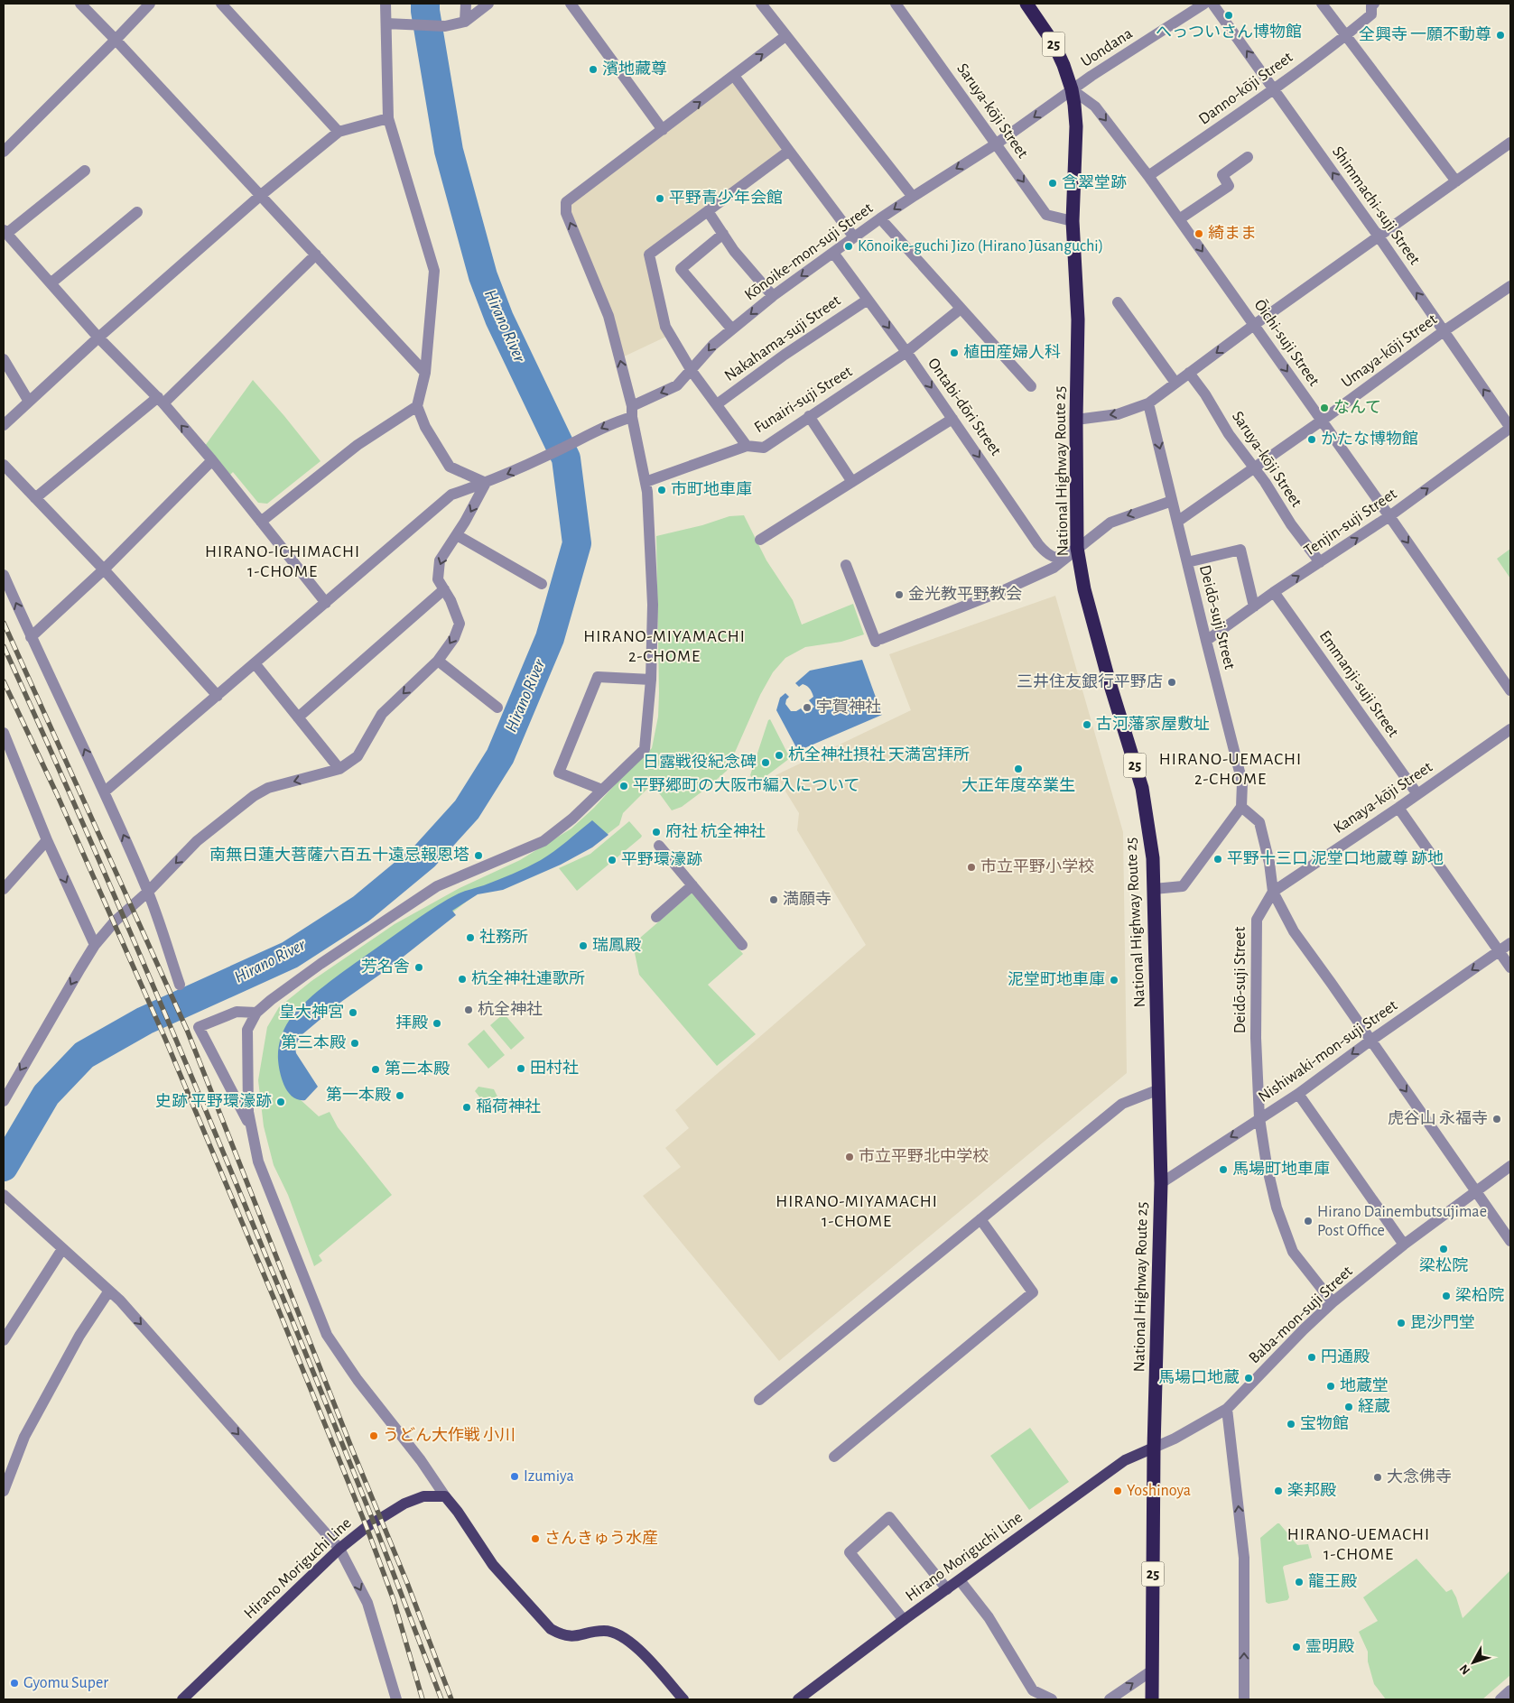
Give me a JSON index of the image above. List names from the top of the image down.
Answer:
{
  "streets": {
    "highway": ["25", "National Highway Route 25"],
    "main road": ["Hirano Moriguchi Line"],
    "street": [
      "Uondana",
      "Danno-kōji Street",
      "Saruya-kōji Street",
      "Shimmachi-suji Street",
      "Kōnoike-mon-suji Street",
      "Nakahama-suji Street",
      "Ōichi-suji Street",
      "Umaya-kōji Street",
      "Funairi-suji Street",
      "Ontabi-dōri Street",
      "Tenjin-suji Street",
      "Deidō-suji Street",
      "Emmanji-suji Street",
      "Kanaya-kōji Street",
      "Nishiwaki-mon-suji Street",
      "Baba-mon-suji Street"
    ]
  },
  "crossings": [
    ["Uondana", "Kōnoike-mon-suji Street"],
    ["Uondana", "Ōichi-suji Street"],
    ["Uondana", "National Highway Route 25"],
    ["Danno-kōji Street", "Shimmachi-suji Street"],
    ["Danno-kōji Street", "Ōichi-suji Street"],
    ["Saruya-kōji Street", "Kōnoike-mon-suji Street"],
    ["Saruya-kōji Street", "Umaya-kōji Street"],
    ["Saruya-kōji Street", "National Highway Route 25"],
    ["Saruya-kōji Street", "Tenjin-suji Street"],
    ["Shimmachi-suji Street", "Umaya-kōji Street"],
    ["Shimmachi-suji Street", "Tenjin-suji Street"],
    ["Kōnoike-mon-suji Street", "Ōichi-suji Street"],
    ["Kōnoike-mon-suji Street", "Ontabi-dōri Street"],
    ["Kōnoike-mon-suji Street", "National Highway Route 25"],
    ["Nakahama-suji Street", "Ontabi-dōri Street"],
    ["Ōichi-suji Street", "Umaya-kōji Street"],
    ["Ōichi-suji Street", "National Highway Route 25"],
    ["Ōichi-suji Street", "Tenjin-suji Street"],
    ["Umaya-kōji Street", "Deidō-suji Street"],
    ["Funairi-suji Street", "Ontabi-dōri Street"],
    ["Ontabi-dōri Street", "National Highway Route 25"],
    ["National Highway Route 25", "Nishiwaki-mon-suji Street"],
    ["National Highway Route 25", "Baba-mon-suji Street"],
    ["National Highway Route 25", "Hirano Moriguchi Line"],
    ["Tenjin-suji Street", "Deidō-suji Street"],
    ["Tenjin-suji Street", "Emmanji-suji Street"],
    ["Deidō-suji Street", "Kanaya-kōji Street"],
    ["Deidō-suji Street", "Nishiwaki-mon-suji Street"],
    ["Deidō-suji Street", "Baba-mon-suji Street"],
    ["Emmanji-suji Street", "Kanaya-kōji Street"],
    ["Baba-mon-suji Street", "Hirano Moriguchi Line"]
  ],
  "one_way": [
    "Kōnoike-mon-suji Street",
    "Ōichi-suji Street",
    "Tenjin-suji Street",
    "Nishiwaki-mon-suji Street"
  ],
  "districts": [
    "HIRANO-ICHIMACHI 1-CHOME",
    "HIRANO-MIYAMACHI 2-CHOME",
    "HIRANO-UEMACHI 2-CHOME",
    "HIRANO-MIYAMACHI 1-CHOME",
    "HIRANO-UEMACHI 1-CHOME"
  ],
  "water": ["Hirano River"],
  "places": [
    "へっついさん博物館",
    "全興寺 一願不動尊",
    "濱地藏尊",
    "含翠堂跡",
    "平野青少年会館",
    "綺まま",
    "Kōnoike-guchi Jizo (Hirano Jūsanguchi)",
    "植田産婦人科",
    "なんて",
    "かたな博物館",
    "市町地車庫",
    "金光教平野教会",
    "三井住友銀行平野店",
    "宇賀神社",
    "古河藩家屋敷址",
    "杭全神社摂社 天満宮拝所",
    "日露戦役紀念碑",
    "大正年度卒業生",
    "平野郷町の大阪市編入について",
    "府社 杭全神社",
    "南無日蓮大菩薩六百五十遠忌報恩塔",
    "平野十三口 泥堂口地蔵尊 跡地",
    "平野環濠跡",
    "市立平野小学校",
    "満願寺",
    "社務所",
    "瑞鳳殿",
    "芳名舎",
    "杭全神社連歌所",
    "泥堂町地車庫",
    "杭全神社",
    "皇大神宮",
    "拝殿",
    "第三本殿",
    "田村社",
    "第二本殿",
    "第一本殿",
    "史跡 平野環濠跡",
    "稲荷神社",
    "虎谷山 永福寺",
    "市立平野北中学校",
    "馬場町地車庫",
    "Hirano Dainembutsujimae Post Office",
    "梁松院",
    "梁柗院",
    "毘沙門堂",
    "円通殿",
    "馬場口地蔵",
    "地蔵堂",
    "経蔵",
    "宝物館",
    "うどん大作戦 小川",
    "Izumiya",
    "大念佛寺",
    "Yoshinoya",
    "楽邦殿",
    "さんきゅう水産",
    "龍王殿",
    "霊明殿",
    "Gyomu Super"
  ],
  "north": "bottom left"
}
